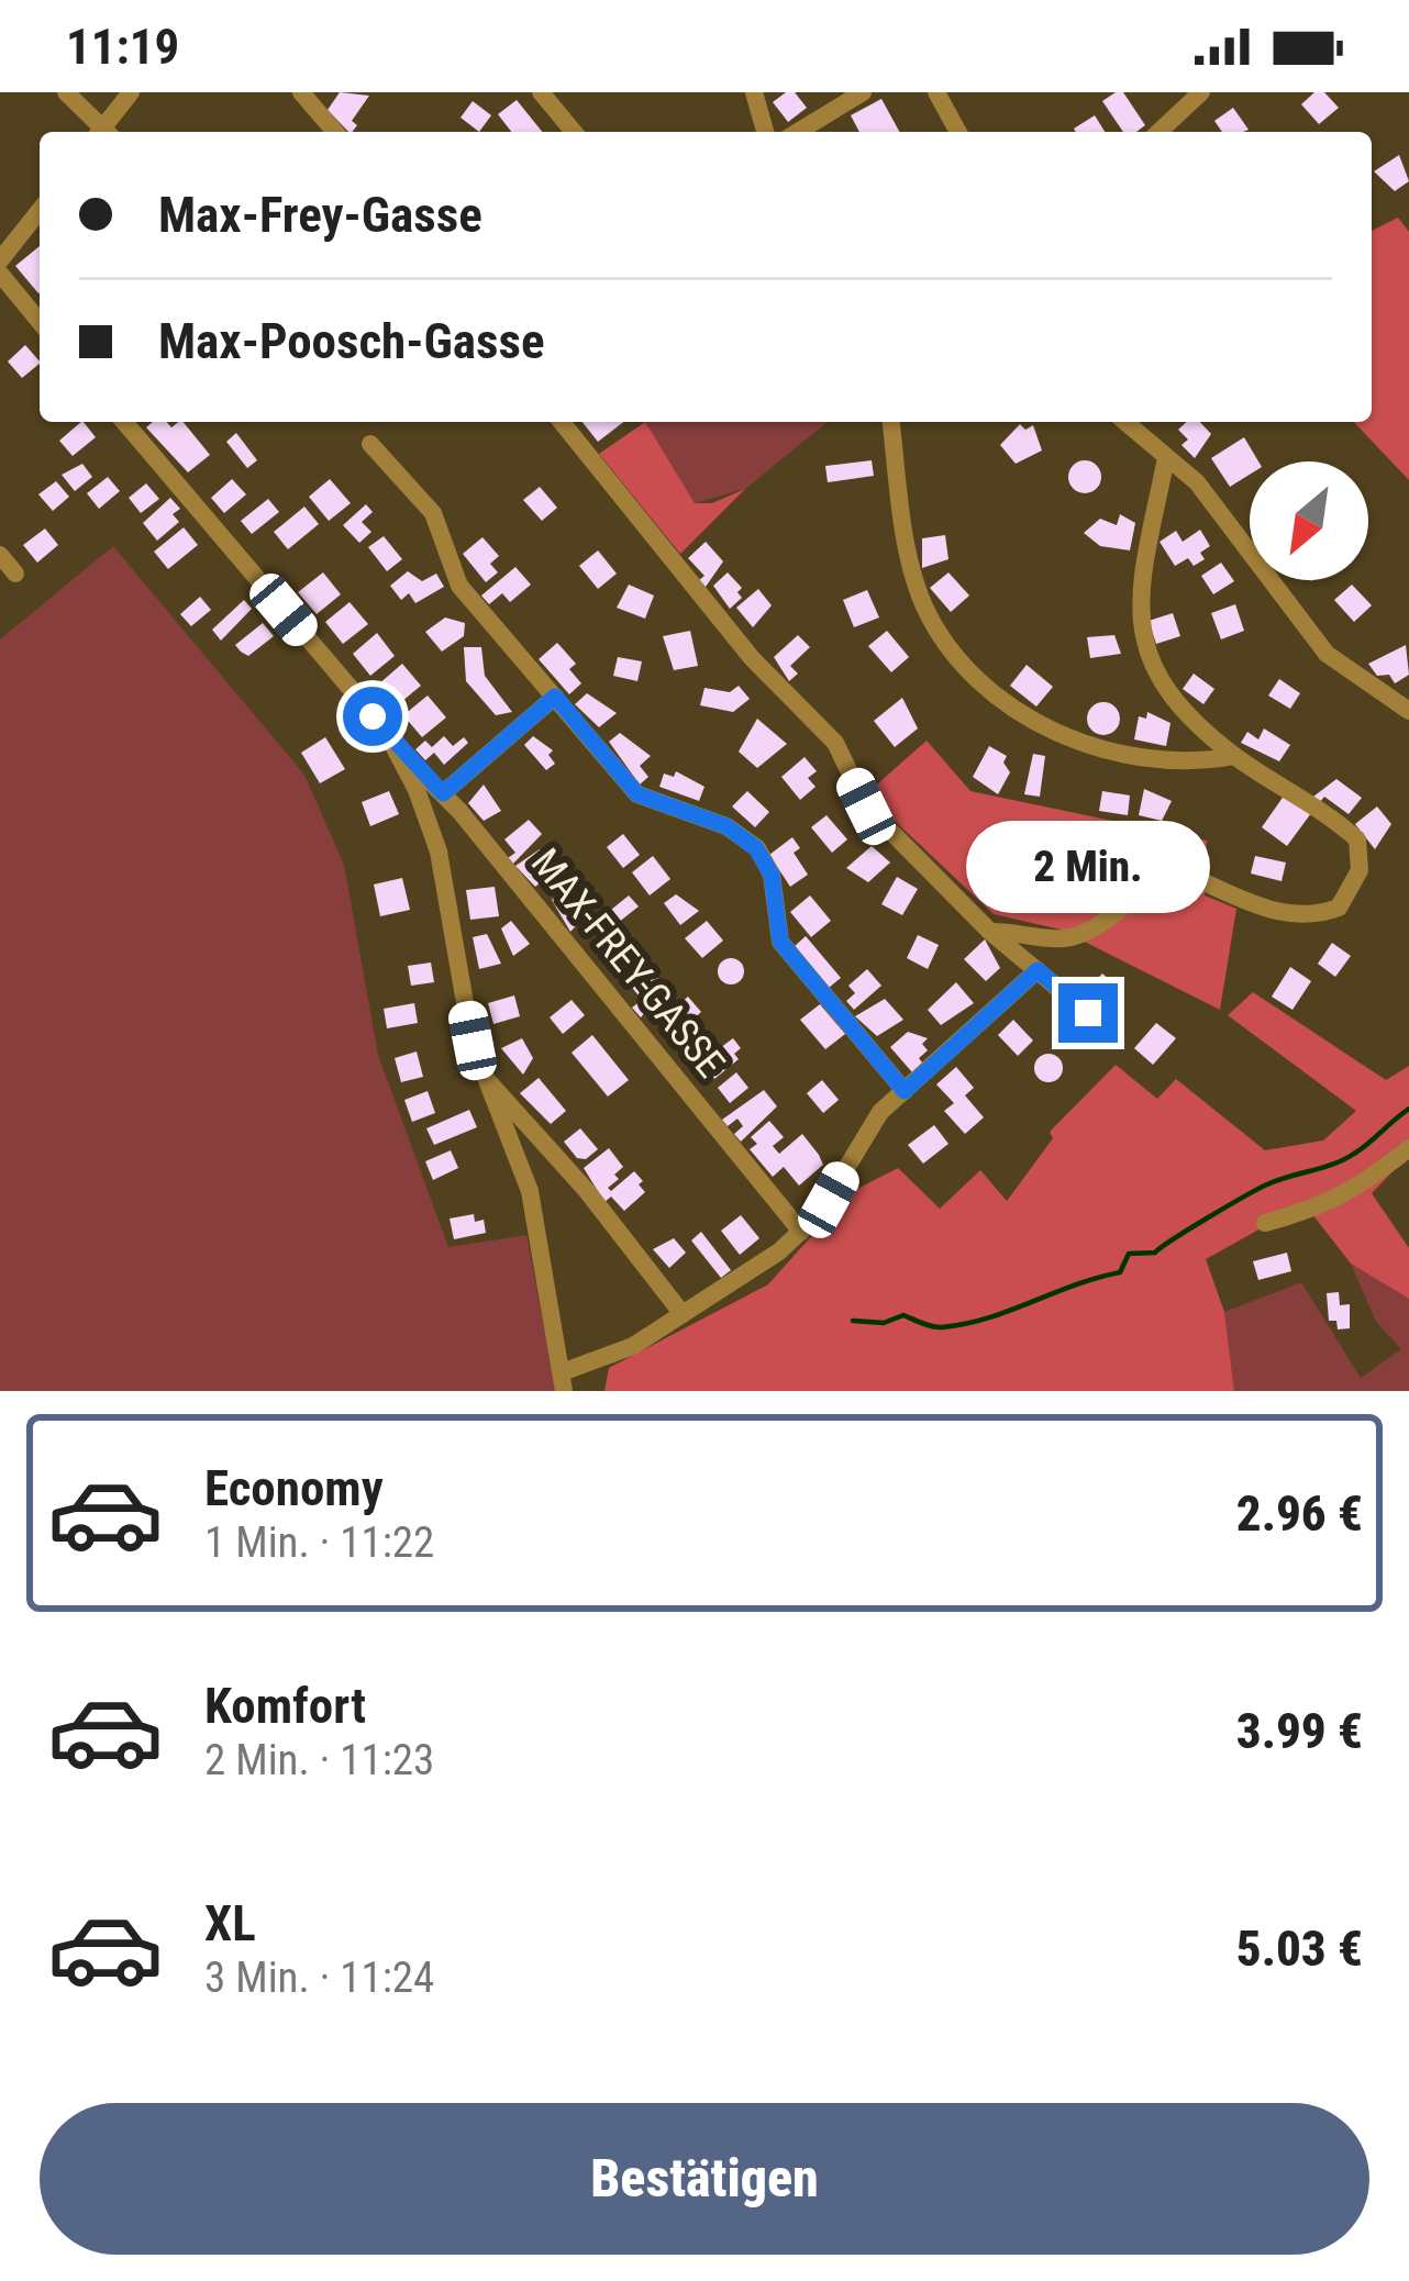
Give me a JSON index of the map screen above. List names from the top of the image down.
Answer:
{
  "streets": {
    "street": ["MAX-FREY-GASSE"]
  },
  "north": "bottom left",
  "page": {
    "status": "11:19",
    "banner": ["Max-Frey-Gasse", "Max-Poosch-Gasse"],
    "bubble": "2 Min.",
    "list": [
      {
        "name": "Economy",
        "note": "1 Min. · 11:22",
        "value": "2.96 €"
      },
      {
        "name": "Komfort",
        "note": "2 Min. · 11:23",
        "value": "3.99 €"
      },
      {
        "name": "XL",
        "note": "3 Min. · 11:24",
        "value": "5.03 €"
      }
    ],
    "buttons": "Bestätigen"
  }
}
